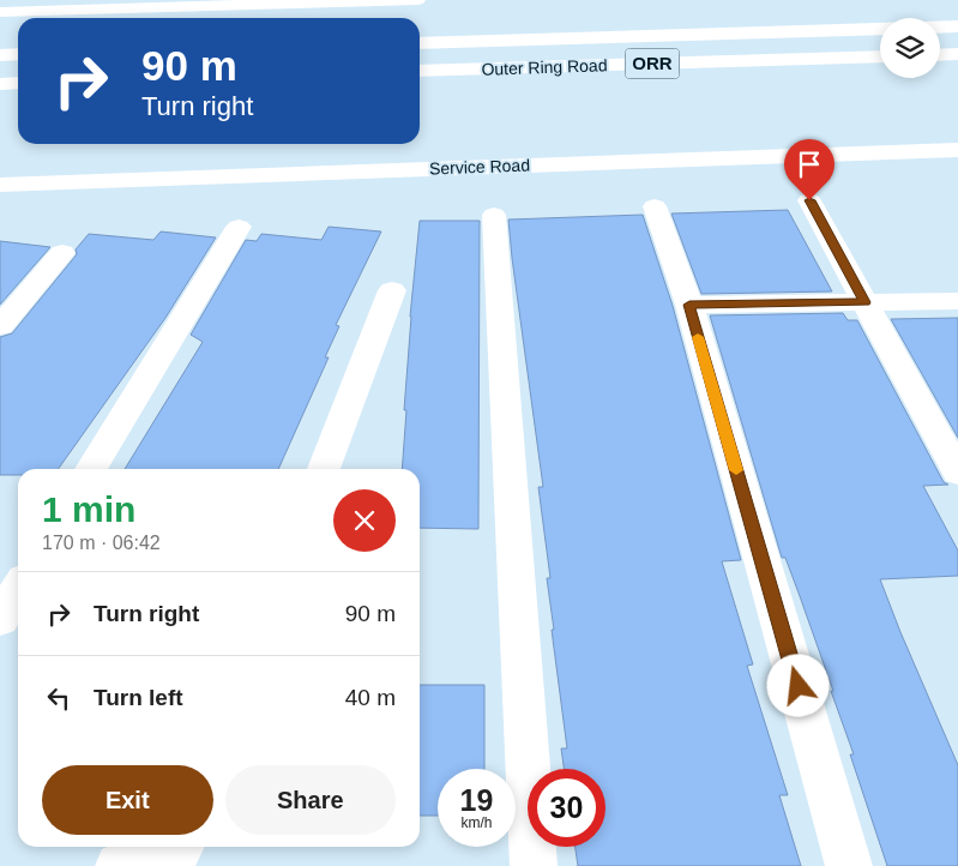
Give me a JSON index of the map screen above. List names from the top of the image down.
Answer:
{
  "streets": {
    "main road": ["ORR", "Outer Ring Road", "Service Road"]
  },
  "page": {
    "turn": ["90 m", "Turn right"],
    "heading": ["1 min", "170 m · 06:42"],
    "list": [
      {
        "name": "Turn right",
        "value": "90 m"
      },
      {
        "name": "Turn left",
        "value": "40 m"
      }
    ],
    "buttons": ["Exit", "Share"],
    "speed": "19 km/h",
    "limit": "30"
  }
}
